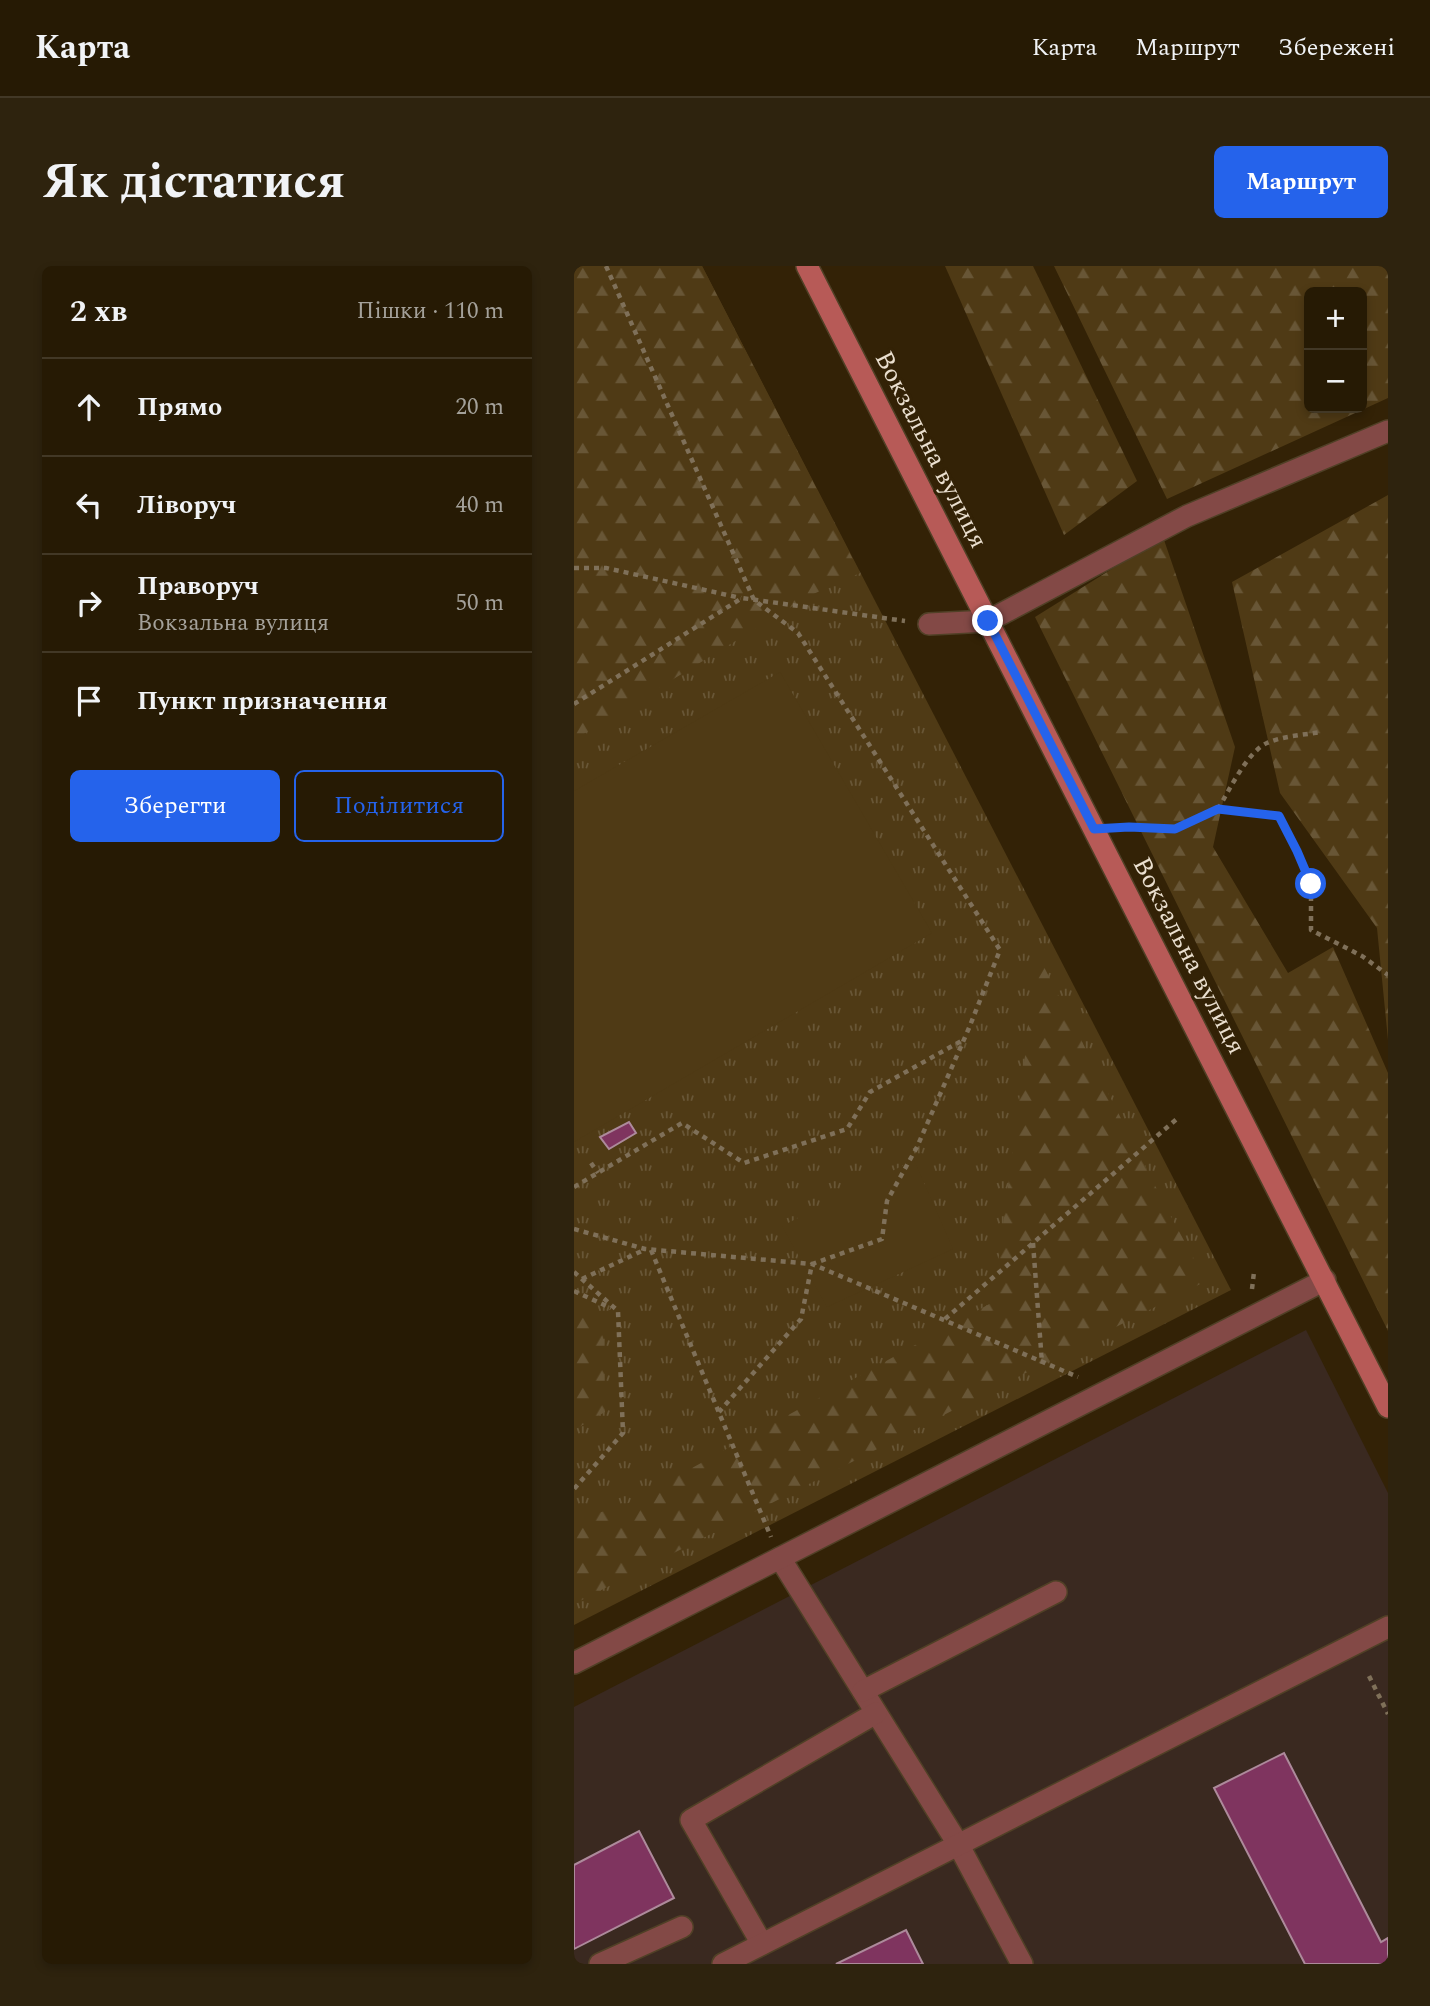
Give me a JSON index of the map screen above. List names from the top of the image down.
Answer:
{
  "streets": {
    "street": ["Вокзальна вулиця"]
  },
  "page": {
    "header": "Карта",
    "nav": ["Карта", "Маршрут", "Збережені"],
    "title": "Як дістатися",
    "buttons": [
      "Маршрут",
      ["Зберегти", "Поділитися"]
    ],
    "heading": ["2 хв", "Пішки · 110 m"],
    "map_buttons": ["+", "−"],
    "list": [
      ["Прямо", "20 m"],
      ["Ліворуч", "40 m"],
      ["Праворуч", "Вокзальна вулиця", "50 m"],
      "Пункт призначення"
    ]
  }
}
